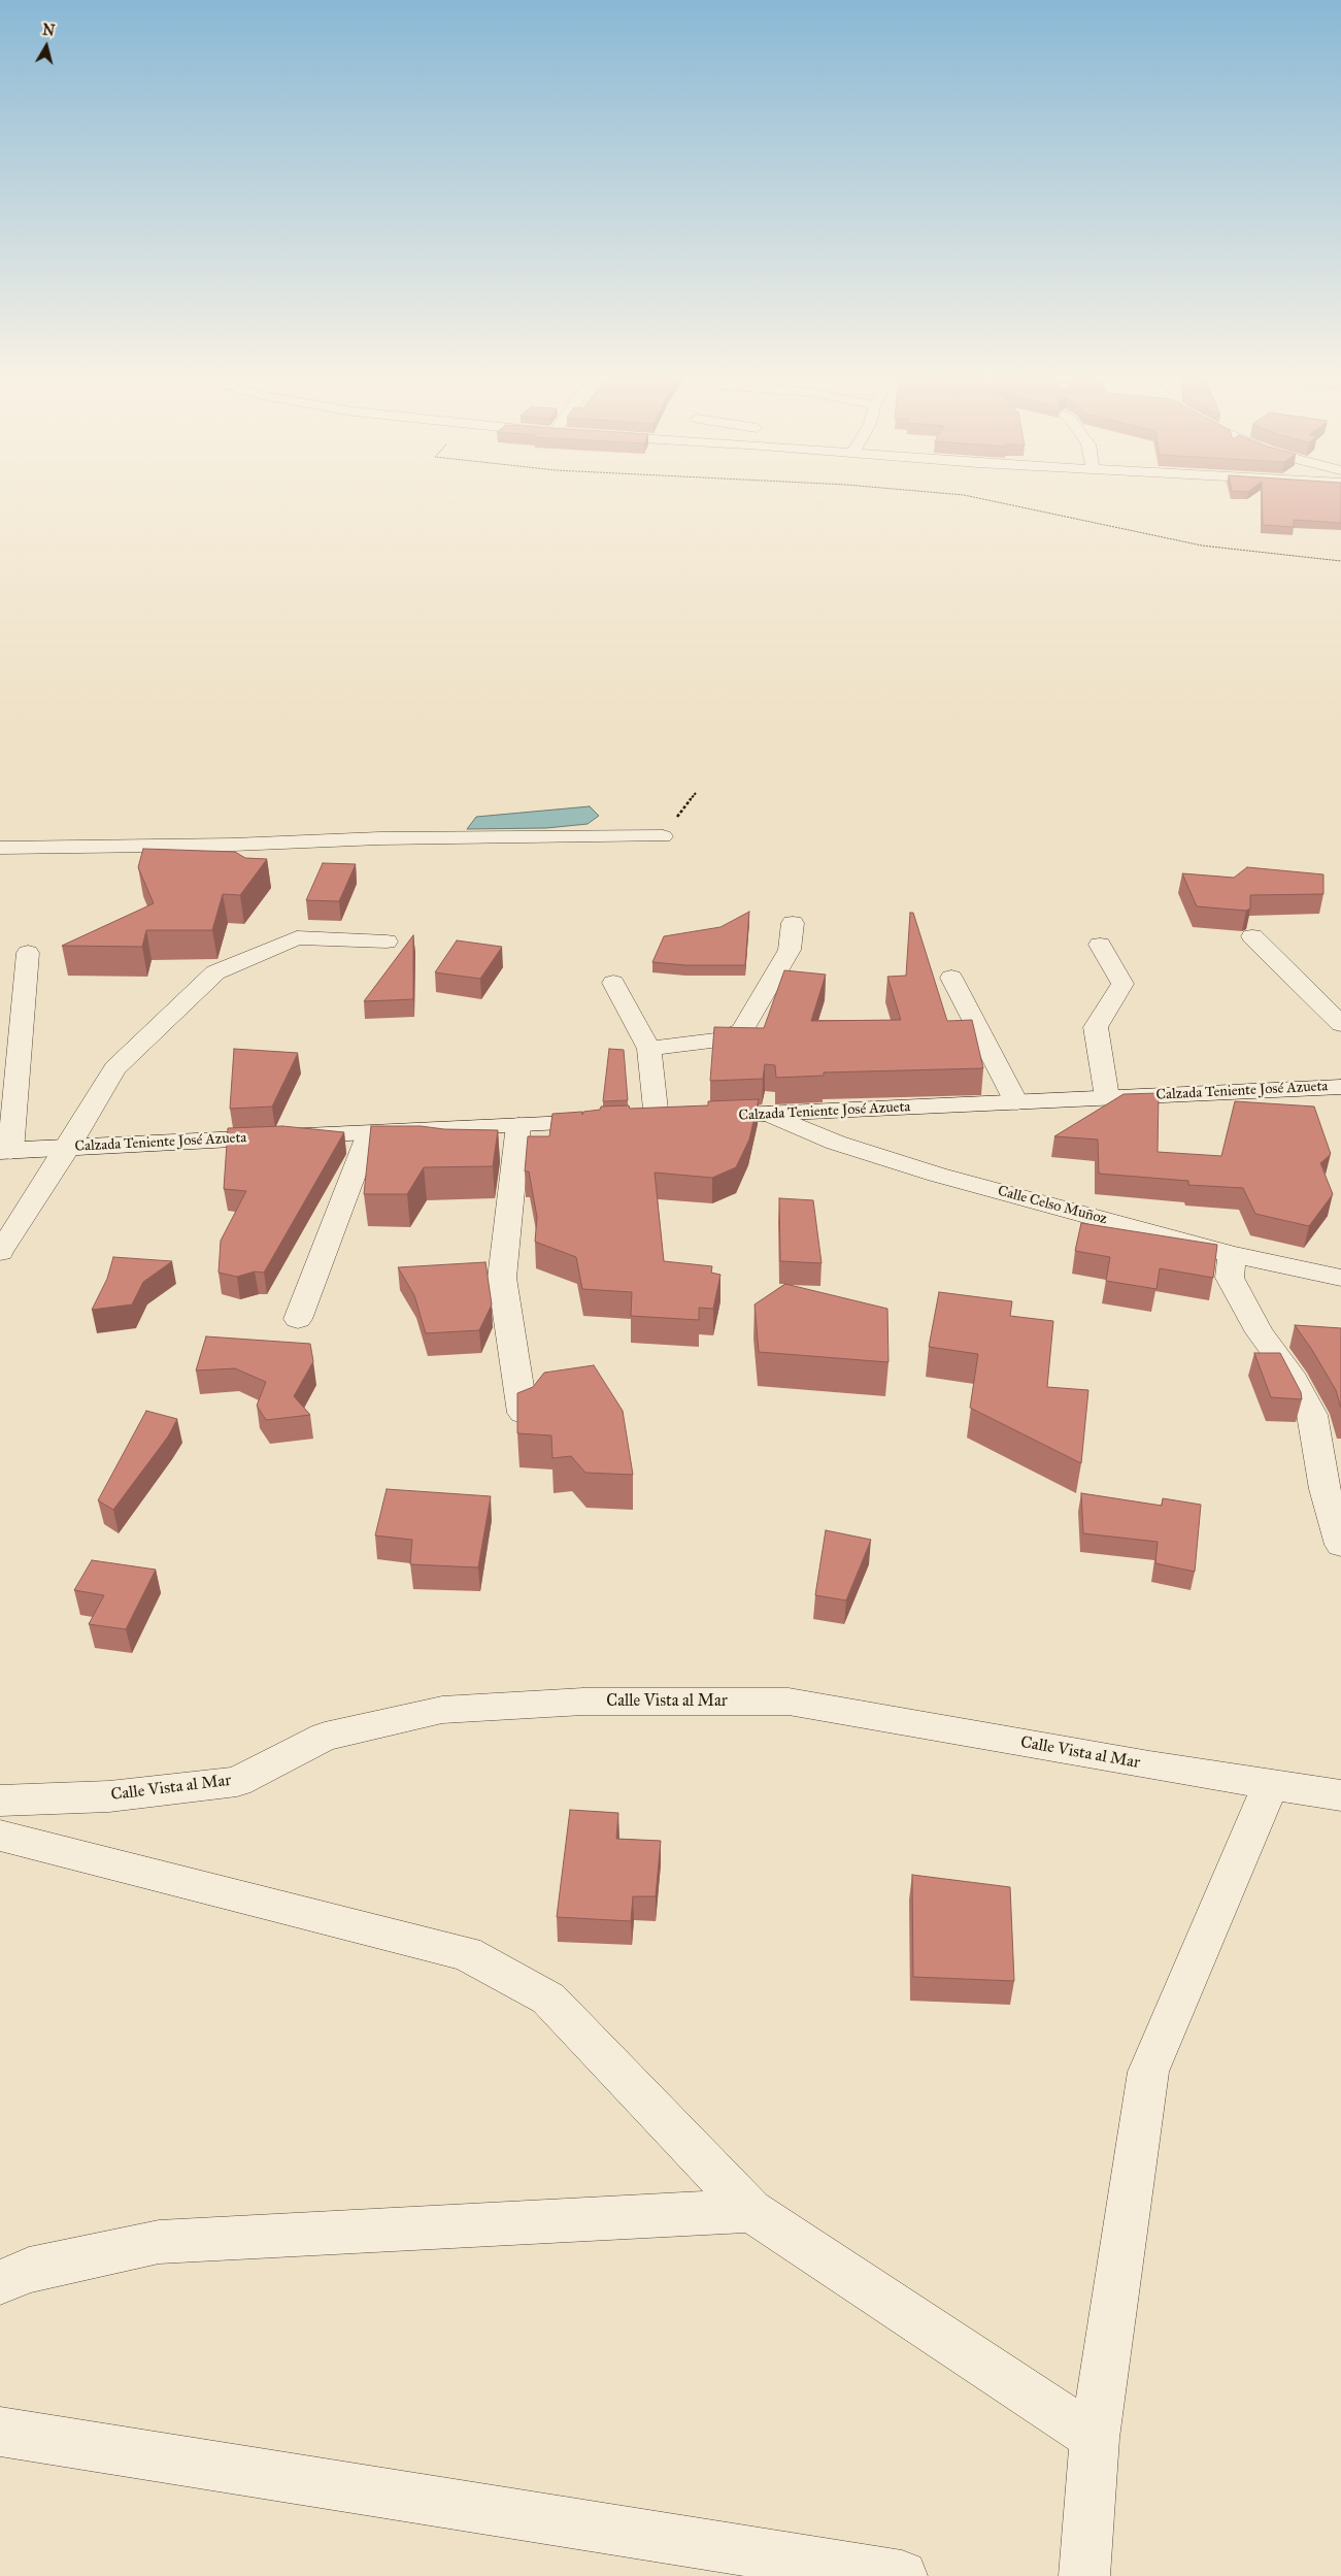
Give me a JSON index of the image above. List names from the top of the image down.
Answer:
{
  "streets": {
    "street": ["Calzada Teniente José Azueta", "Calle Celso Muñoz", "Calle Vista al Mar"]
  },
  "crossings": [
    ["Calzada Teniente José Azueta", "Calle Celso Muñoz"]
  ],
  "north": "top"
}
